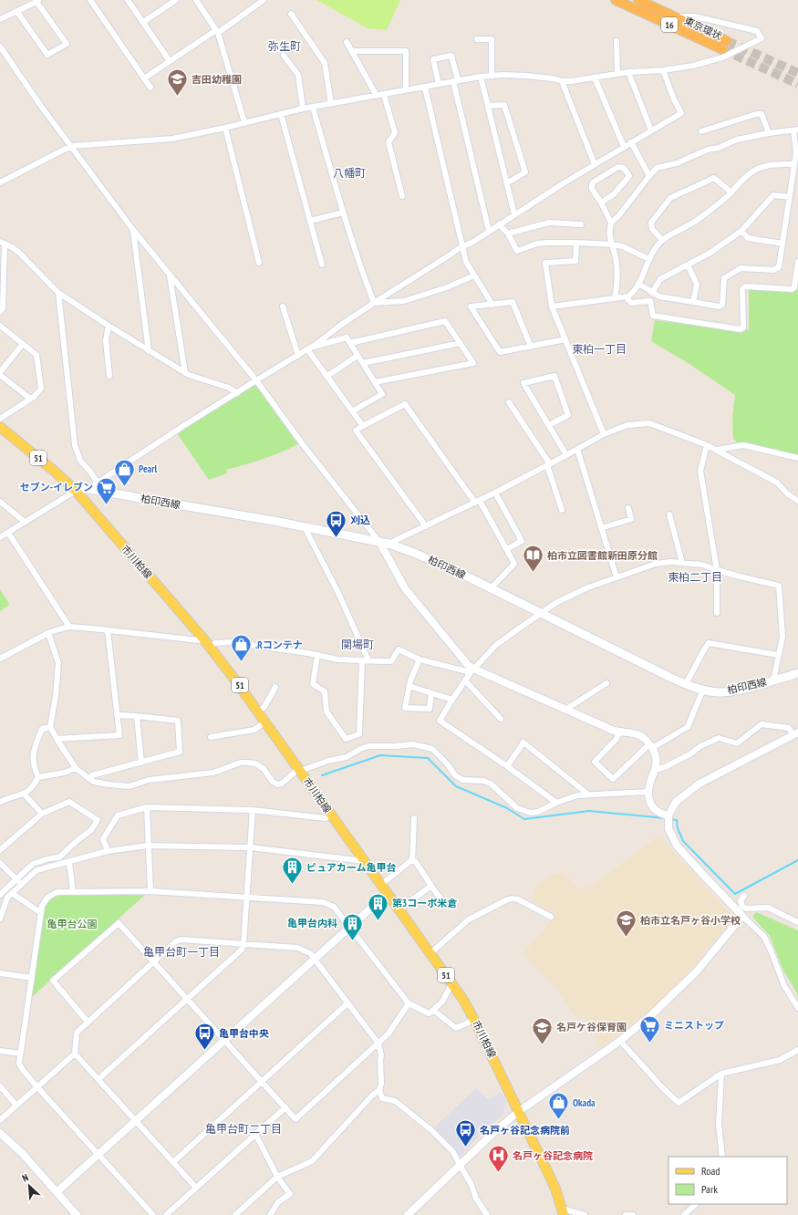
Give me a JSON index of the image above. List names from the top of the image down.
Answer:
{
  "streets": {
    "highway": ["16", "東京環状"],
    "main road": ["51", "柏印西線", "市川柏線"]
  },
  "crossings": [
    ["柏印西線", "市川柏線"]
  ],
  "districts": [
    "弥生町",
    "八幡町",
    "東柏一丁目",
    "東柏二丁目",
    "関場町",
    "亀甲台町一丁目",
    "亀甲台町二丁目"
  ],
  "parks": ["亀甲台公園"],
  "places": {
    "school or university": ["吉田幼稚園", "柏市立名戸ヶ谷小学校", "名戸ケ谷保育園"],
    "shop": ["Pearl", ".Rコンテナ", "Okada"],
    "supermarket": ["セブン-イレブン", "ミニストップ"],
    "bus stop": ["刈込", "亀甲台中央", "名戸ヶ谷記念病院前"],
    "library": ["柏市立図書館新田原分館"],
    "building": ["ピュアカーム亀甲台", "第3コーポ米倉", "亀甲台内科"],
    "hospital": ["名戸ヶ谷記念病院"]
  },
  "legend": ["Road", "Park"],
  "north": "top left"
}
